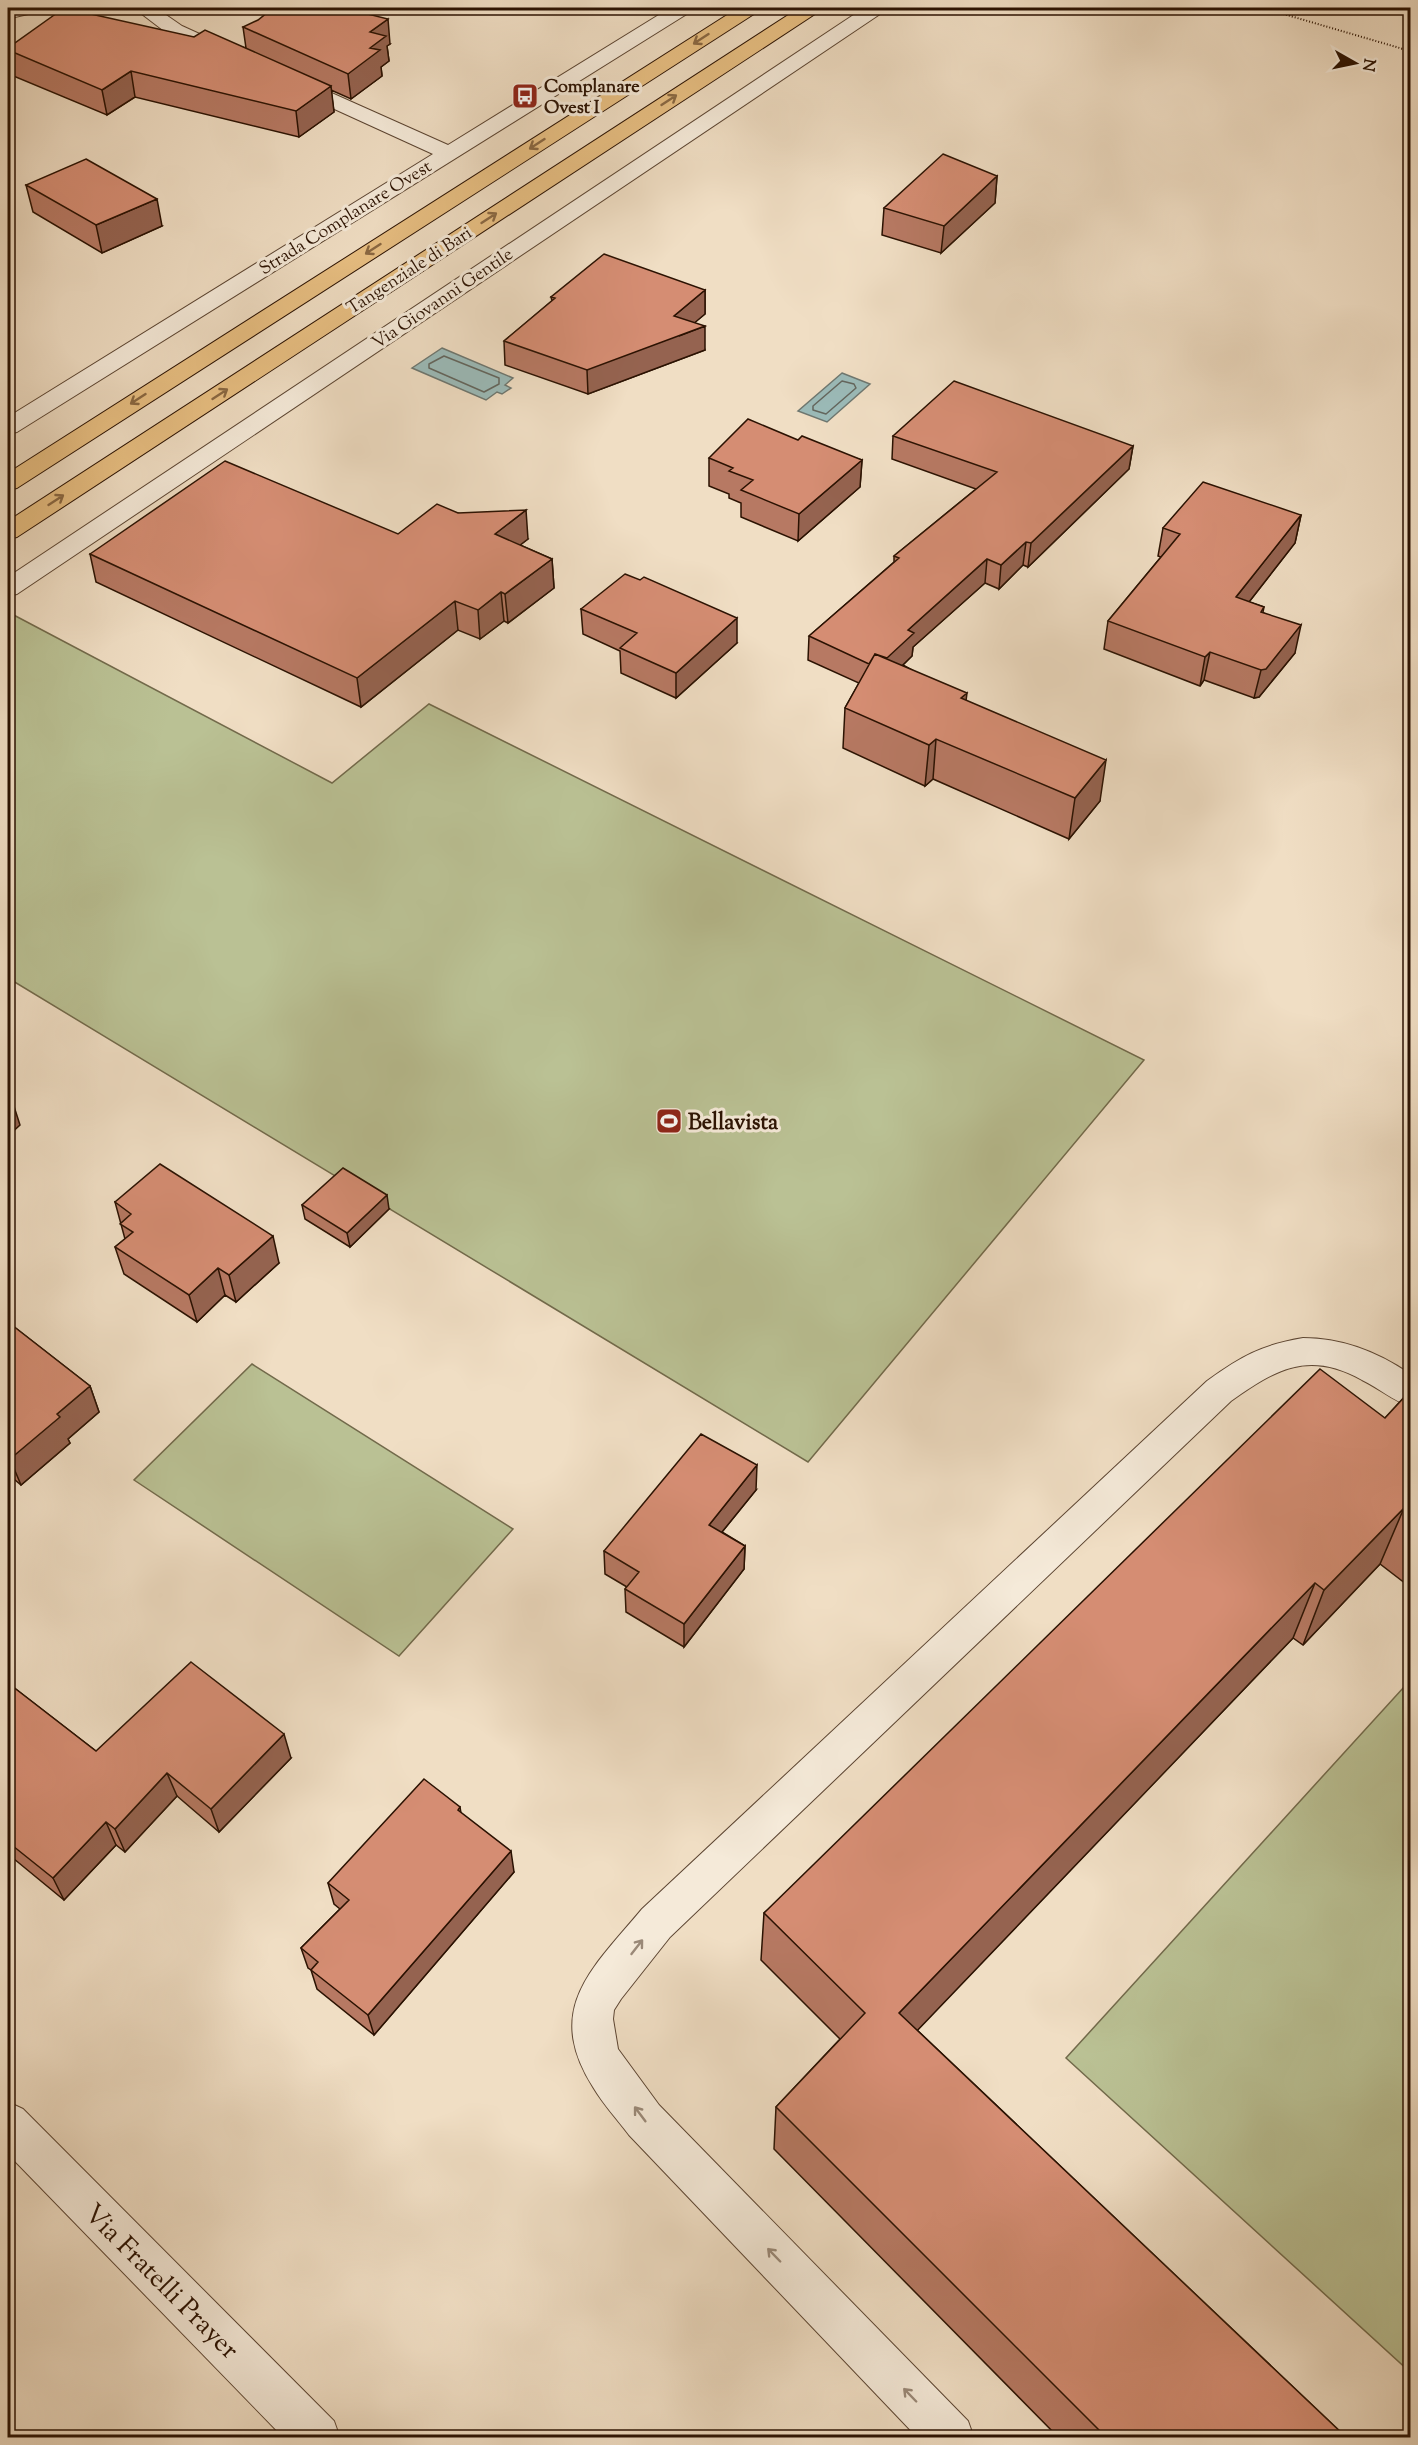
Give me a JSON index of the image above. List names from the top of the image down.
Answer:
{
  "streets": {
    "highway": ["Tangenziale di Bari"],
    "street": ["Strada Complanare Ovest", "Via Giovanni Gentile", "Via Fratelli Prayer"]
  },
  "places": {
    "bus stop": ["Complanare Ovest I"],
    "sports": ["Bellavista"]
  },
  "north": "right"
}
